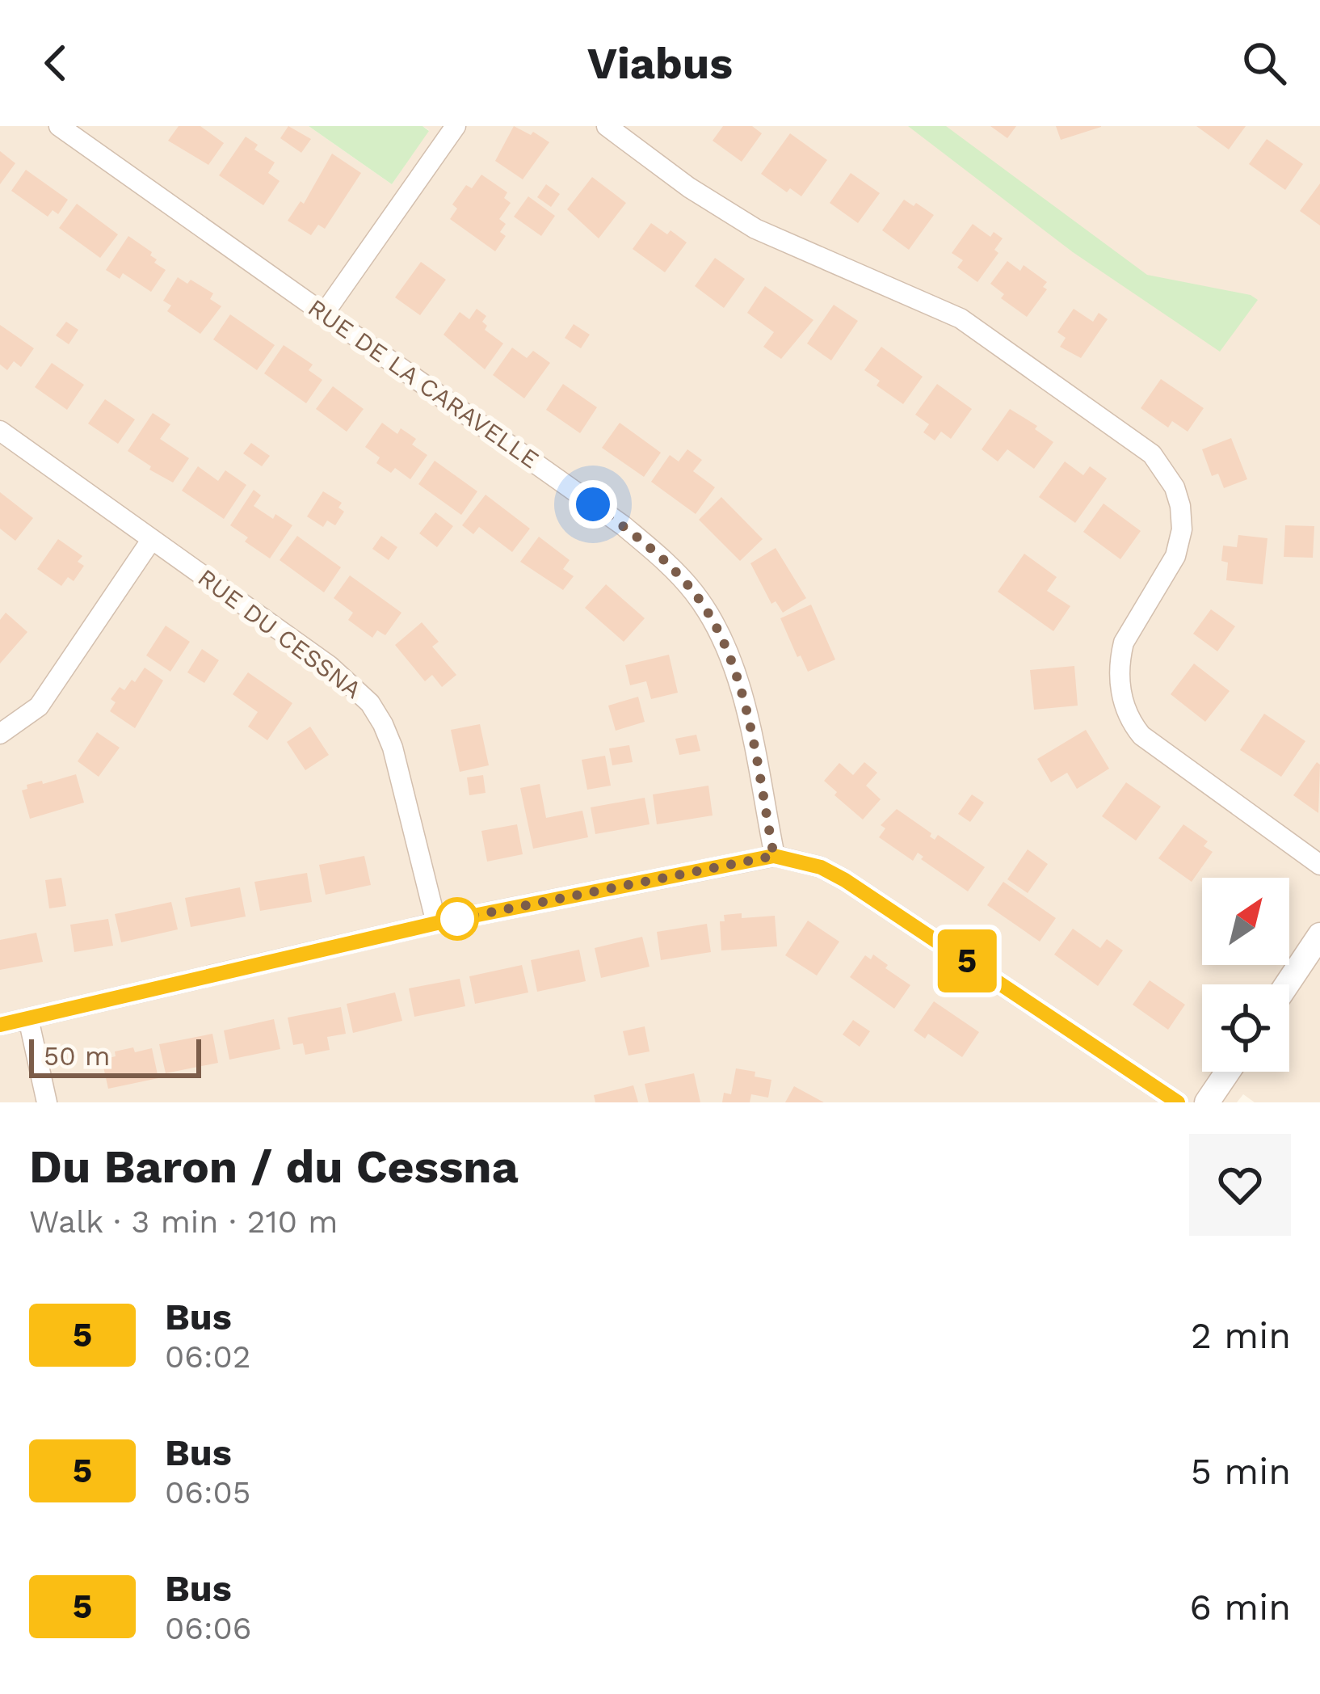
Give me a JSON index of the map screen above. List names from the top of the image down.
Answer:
{
  "streets": {
    "street": ["RUE DE LA CARAVELLE", "RUE DU CESSNA"]
  },
  "lines": ["bus line 5"],
  "scale_bar": "50 m",
  "north": "top right",
  "page": {
    "header": "Viabus",
    "on_map": "5",
    "scale": "50 m",
    "heading": ["Du Baron / du Cessna", "Walk · 3 min · 210 m"],
    "list": [
      {
        "mark": "5",
        "name": "Bus",
        "note": "06:02",
        "value": "2 min"
      },
      {
        "mark": "5",
        "name": "Bus",
        "note": "06:05",
        "value": "5 min"
      },
      {
        "mark": "5",
        "name": "Bus",
        "note": "06:06",
        "value": "6 min"
      }
    ]
  }
}
